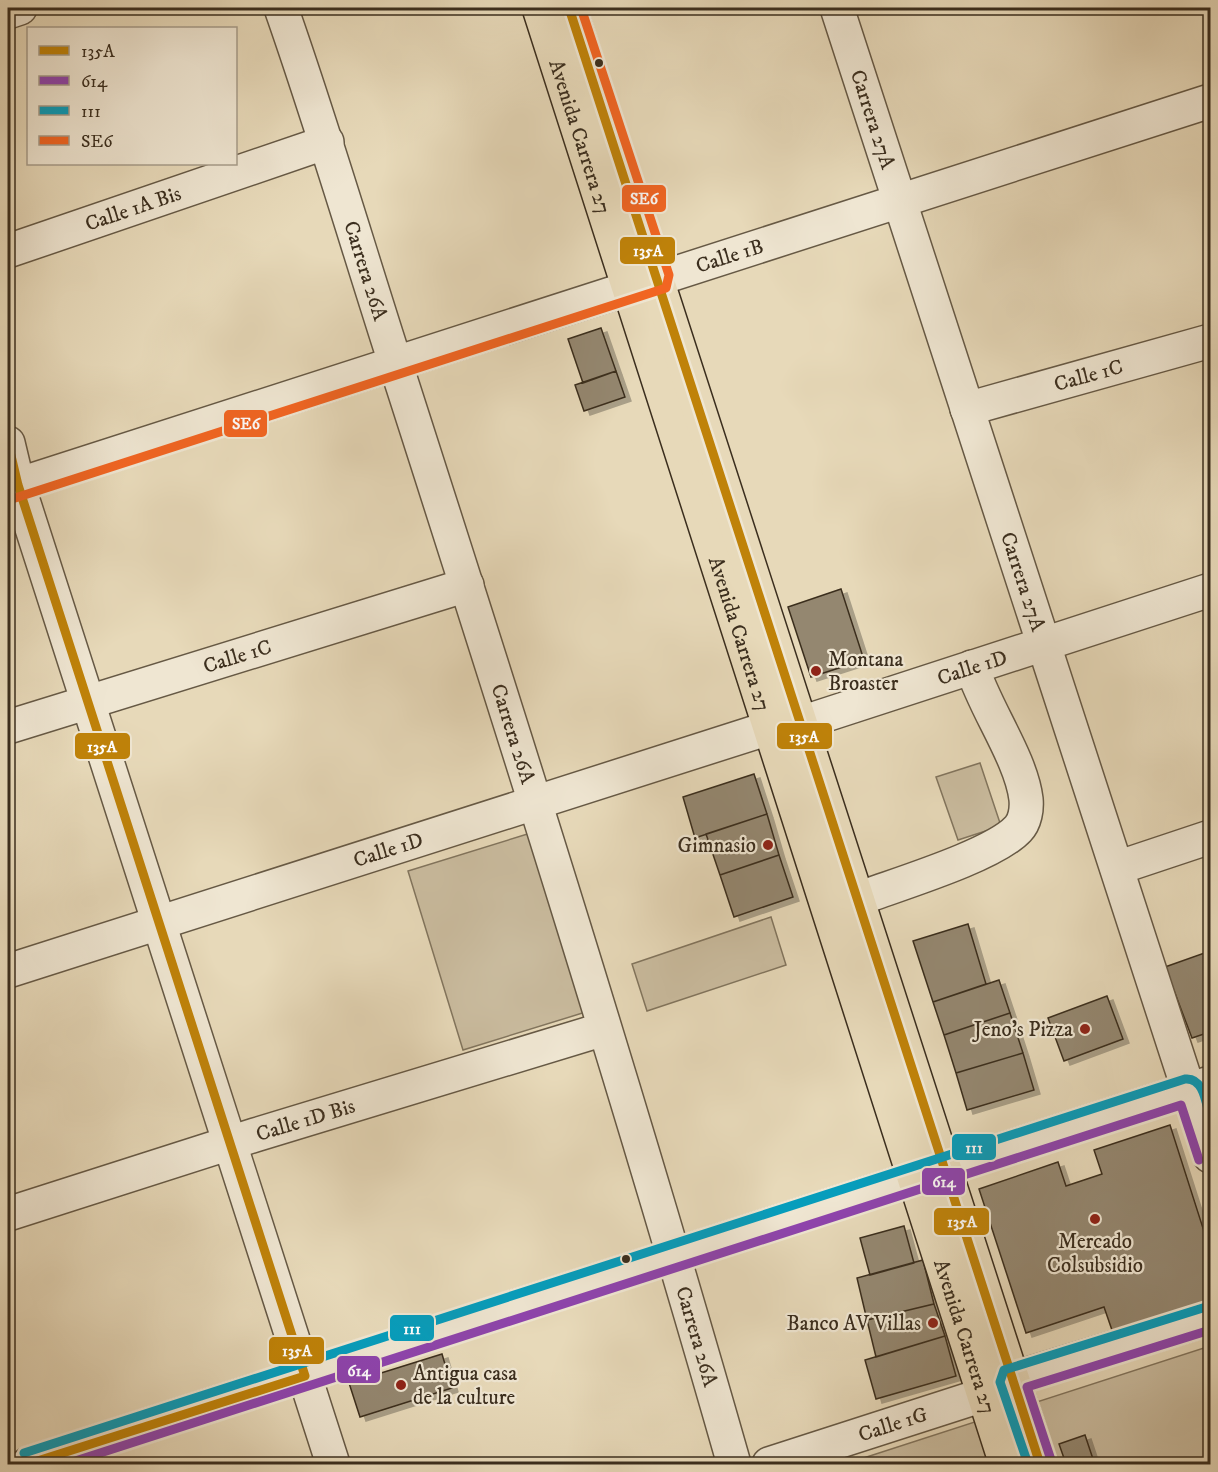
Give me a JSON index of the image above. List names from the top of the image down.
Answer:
{
  "streets": {
    "main road": ["Avenida Carrera 27"],
    "street": [
      "Carrera 27A",
      "Calle 1A Bis",
      "Calle 1B",
      "Carrera 26A",
      "Calle 1C",
      "Calle 1D",
      "Calle 1D Bis",
      "Calle 1G"
    ]
  },
  "crossings": [
    ["Carrera 27A", "Calle 1B"],
    ["Carrera 27A", "Calle 1C"],
    ["Carrera 27A", "Calle 1D"],
    ["Avenida Carrera 27", "Calle 1B"],
    ["Avenida Carrera 27", "Calle 1D"],
    ["Avenida Carrera 27", "Calle 1G"],
    ["Calle 1A Bis", "Carrera 26A"],
    ["Calle 1B", "Carrera 26A"],
    ["Carrera 26A", "Calle 1C"],
    ["Carrera 26A", "Calle 1D"],
    ["Carrera 26A", "Calle 1D Bis"]
  ],
  "places": [
    "Montana Broaster",
    "Gimnasio",
    "Jeno's Pizza",
    "Mercado Colsubsidio",
    "Banco AV Villas",
    "Antigua casa de la culture"
  ],
  "lines": [
    "transit line 135A",
    "transit line SE6",
    "transit line 111",
    "transit line 614"
  ],
  "legend": [
    "135A",
    "614",
    "111",
    "SE6"
  ]
}
